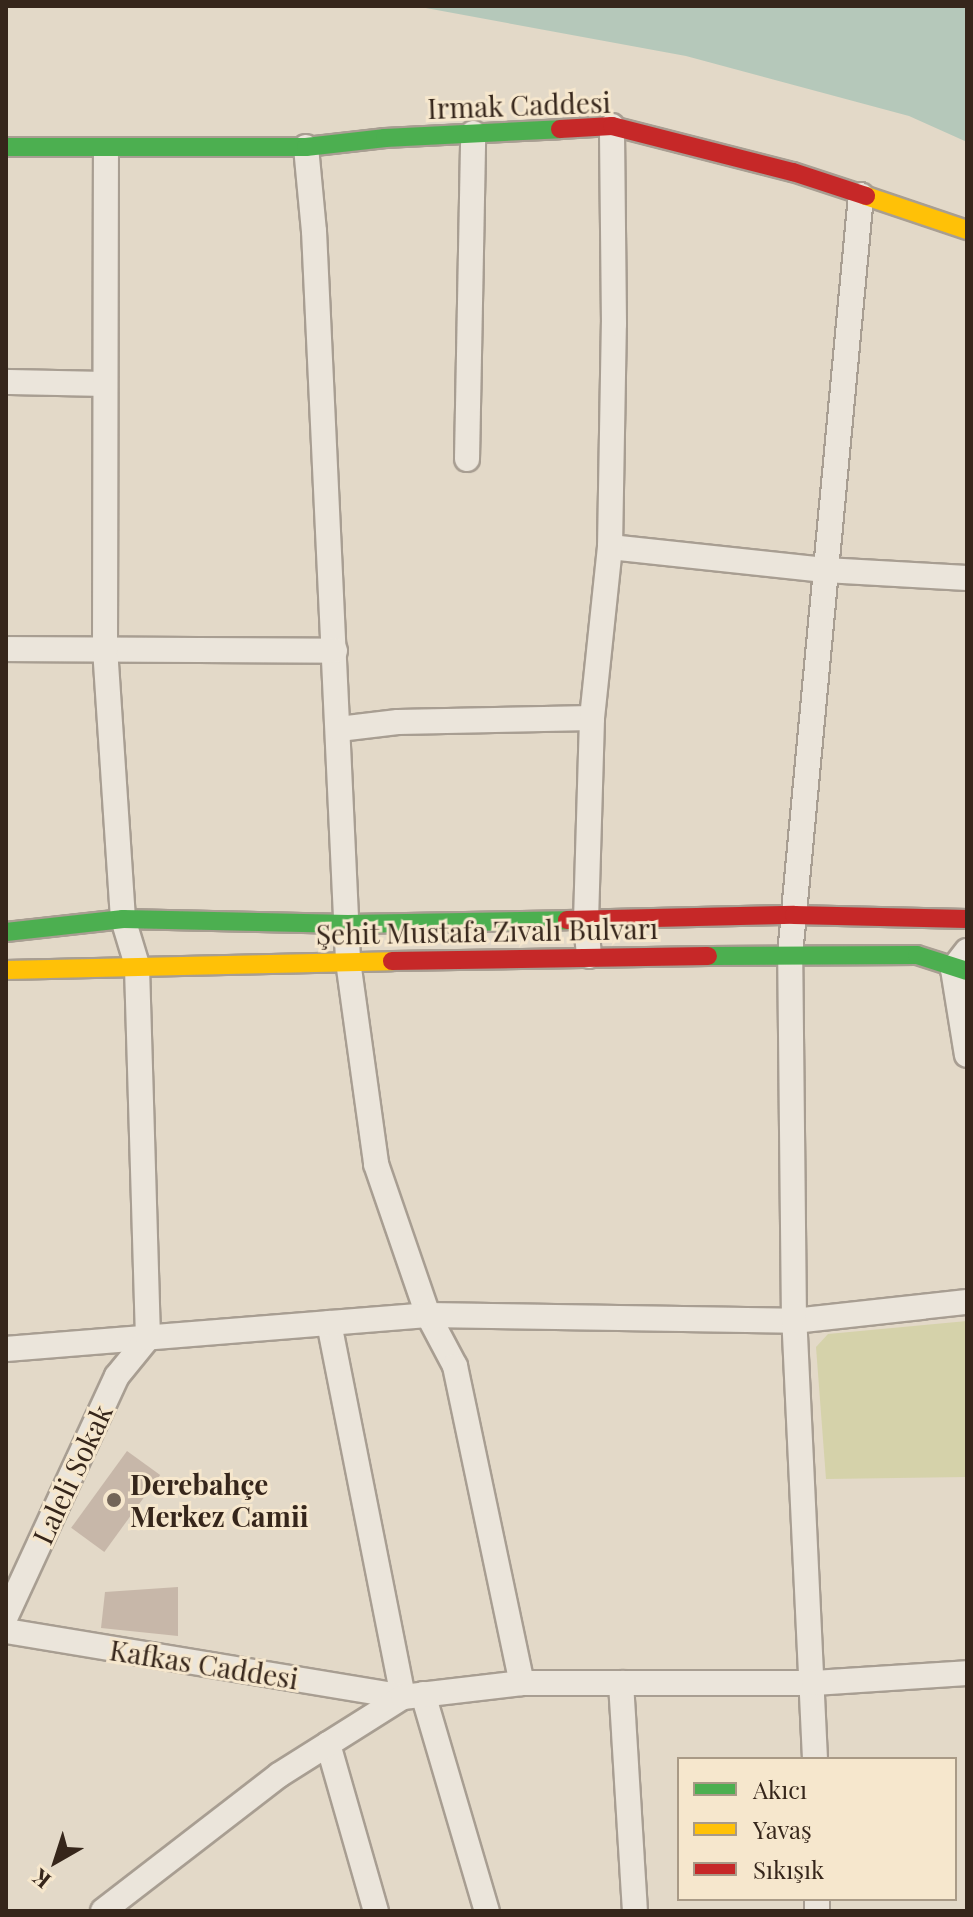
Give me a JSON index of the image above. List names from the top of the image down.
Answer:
{
  "streets": {
    "main road": ["Irmak Caddesi", "Şehit Mustafa Zıvalı Bulvarı"],
    "street": ["Laleli Sokak", "Kafkas Caddesi"]
  },
  "places": ["Derebahçe Merkez Camii"],
  "legend": ["Akıcı", "Yavaş", "Sıkışık"],
  "north": "bottom left"
}
